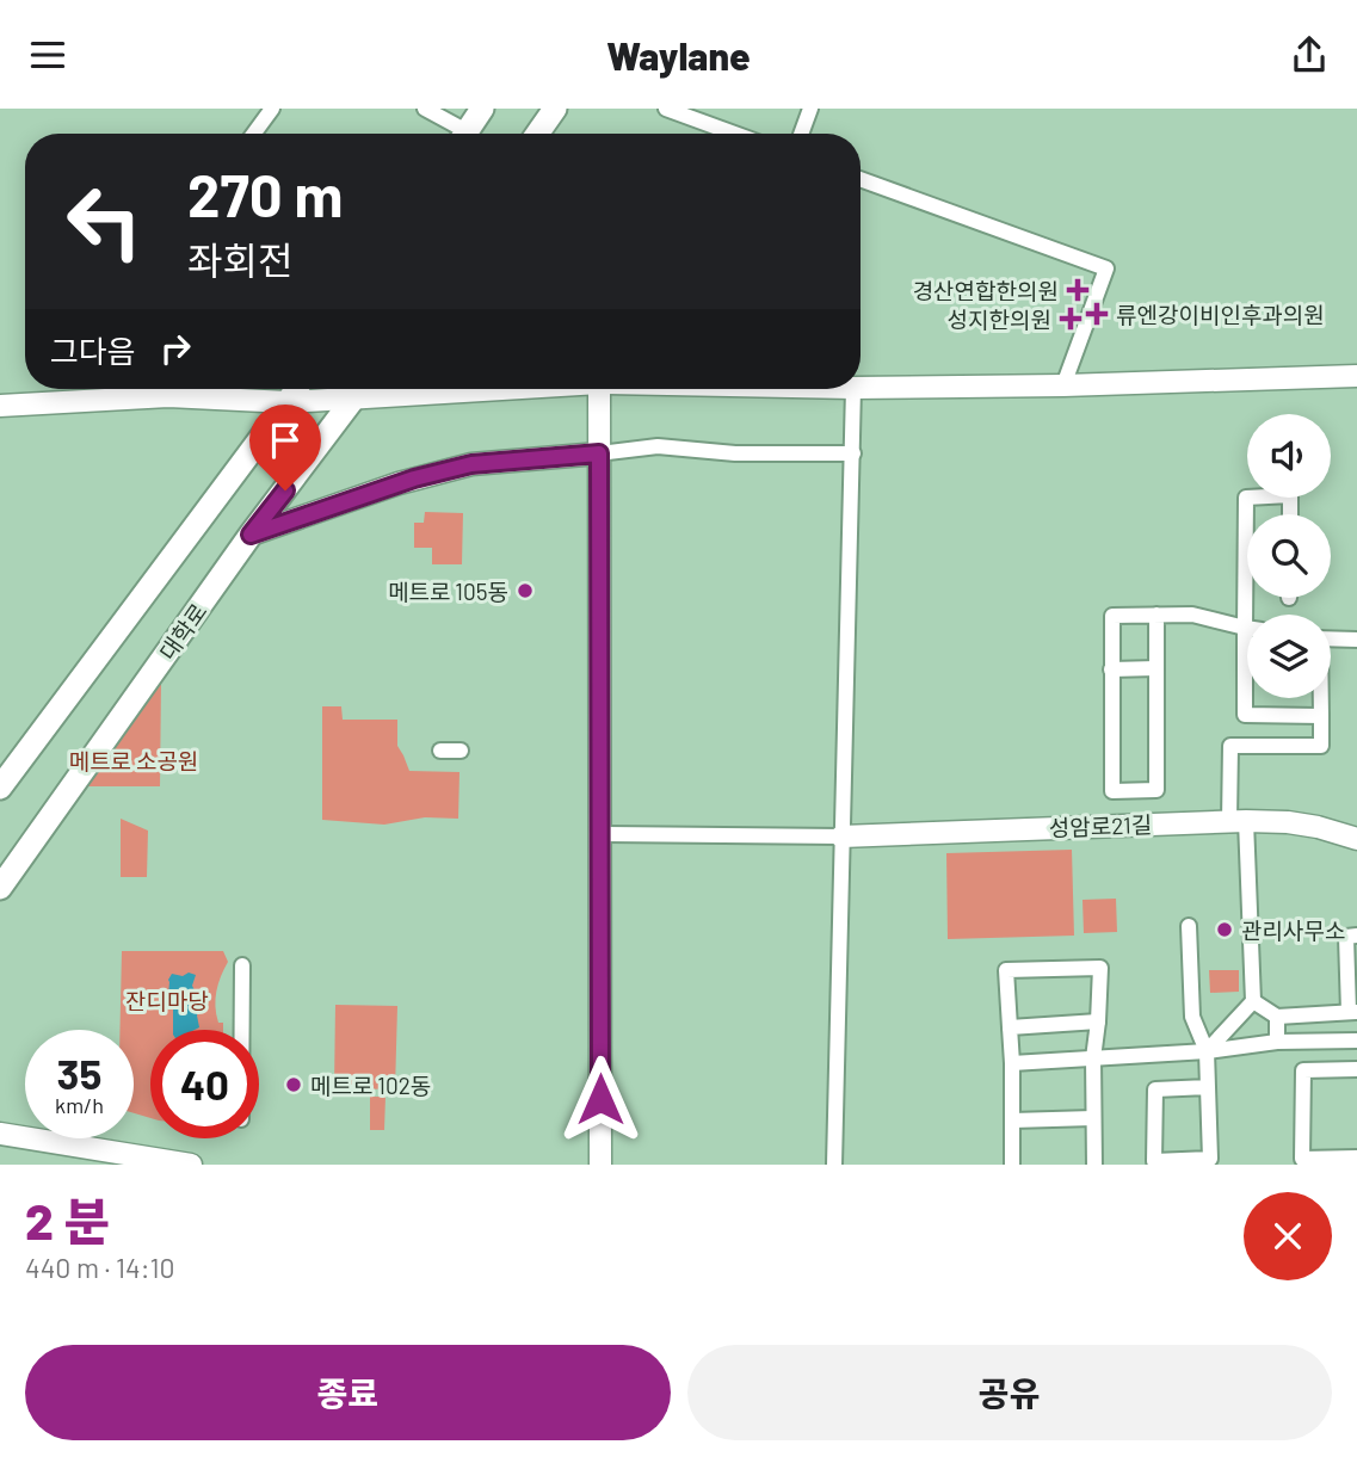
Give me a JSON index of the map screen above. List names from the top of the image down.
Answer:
{
  "streets": {
    "main road": ["대학로"],
    "street": ["성암로21길"]
  },
  "parks": ["메트로 소공원", "잔디마당"],
  "places": {
    "health": ["경산연합한의원", "류엔강이비인후과의원", "성지한의원"],
    "other": ["메트로 105동", "관리사무소", "메트로 102동"]
  },
  "page": {
    "header": "Waylane",
    "turn": ["270 m", "좌회전"],
    "then": "그다음",
    "speed": "35 km/h",
    "limit": "40",
    "heading": ["2 분", "440 m · 14:10"],
    "buttons": ["종료", "공유"]
  }
}
